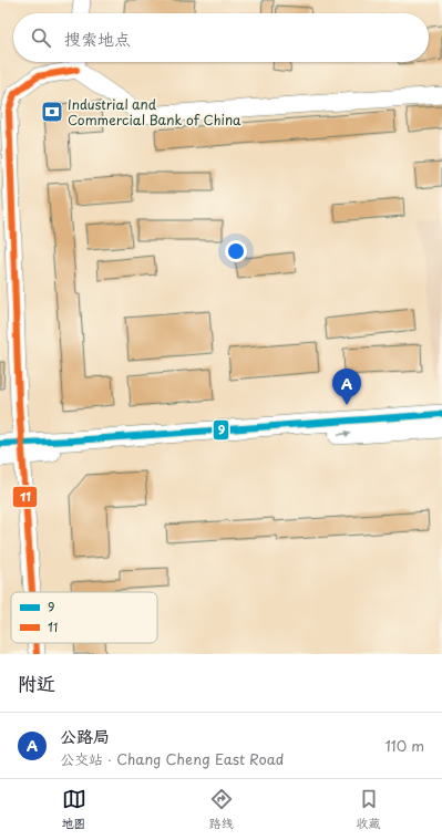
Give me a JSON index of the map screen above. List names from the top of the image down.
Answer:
{
  "places": {
    "bank": ["Industrial and Commercial Bank of China"]
  },
  "lines": ["transit line 11", "transit line 9"],
  "legend": ["9", "11"],
  "page": {
    "search": "搜索地点",
    "pins": "A",
    "heading": "附近",
    "list": [
      {
        "mark": "A",
        "name": "公路局",
        "note": "公交站 · Chang Cheng East Road",
        "value": "110 m"
      }
    ],
    "nav": ["地图", "路线", "收藏"]
  }
}
